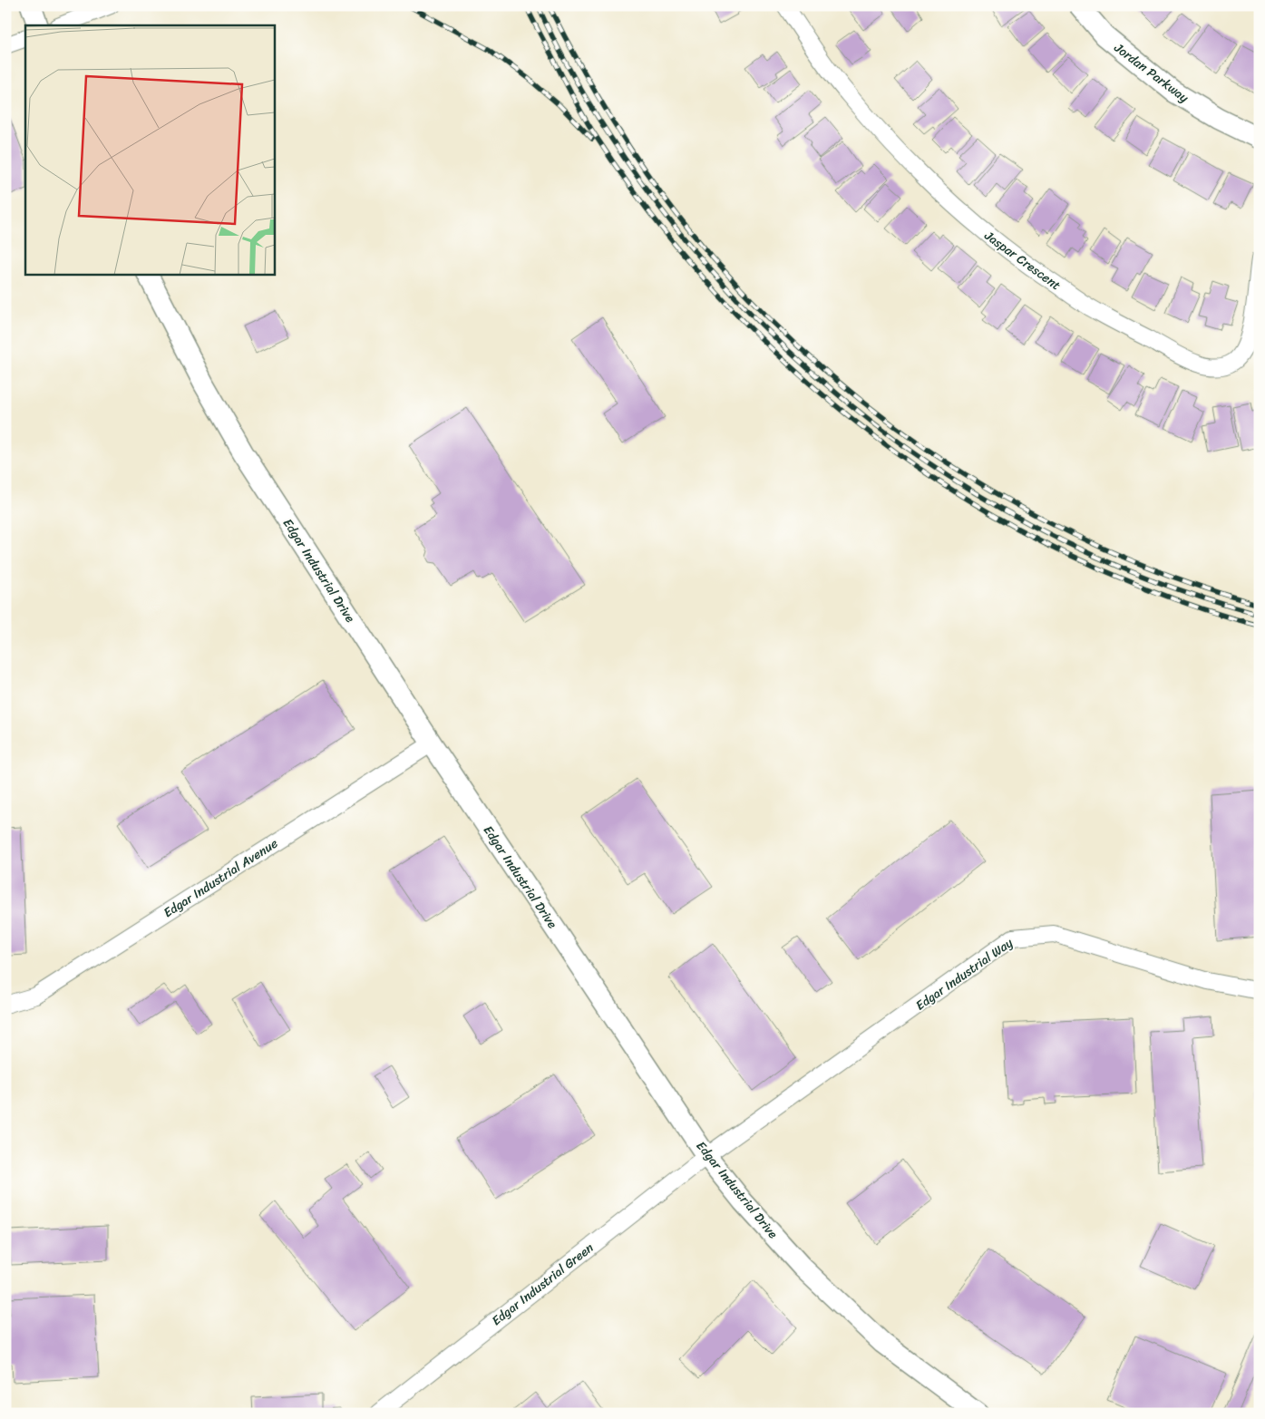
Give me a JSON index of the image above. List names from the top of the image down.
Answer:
{
  "streets": {
    "street": [
      "Jordan Parkway",
      "Jaspar Crescent",
      "Edgar Industrial Drive",
      "Edgar Industrial Avenue",
      "Edgar Industrial Way",
      "Edgar Industrial Green"
    ]
  },
  "crossings": [
    ["Edgar Industrial Drive", "Edgar Industrial Avenue"],
    ["Edgar Industrial Drive", "Edgar Industrial Way"],
    ["Edgar Industrial Drive", "Edgar Industrial Green"],
    ["Edgar Industrial Way", "Edgar Industrial Green"]
  ]
}
